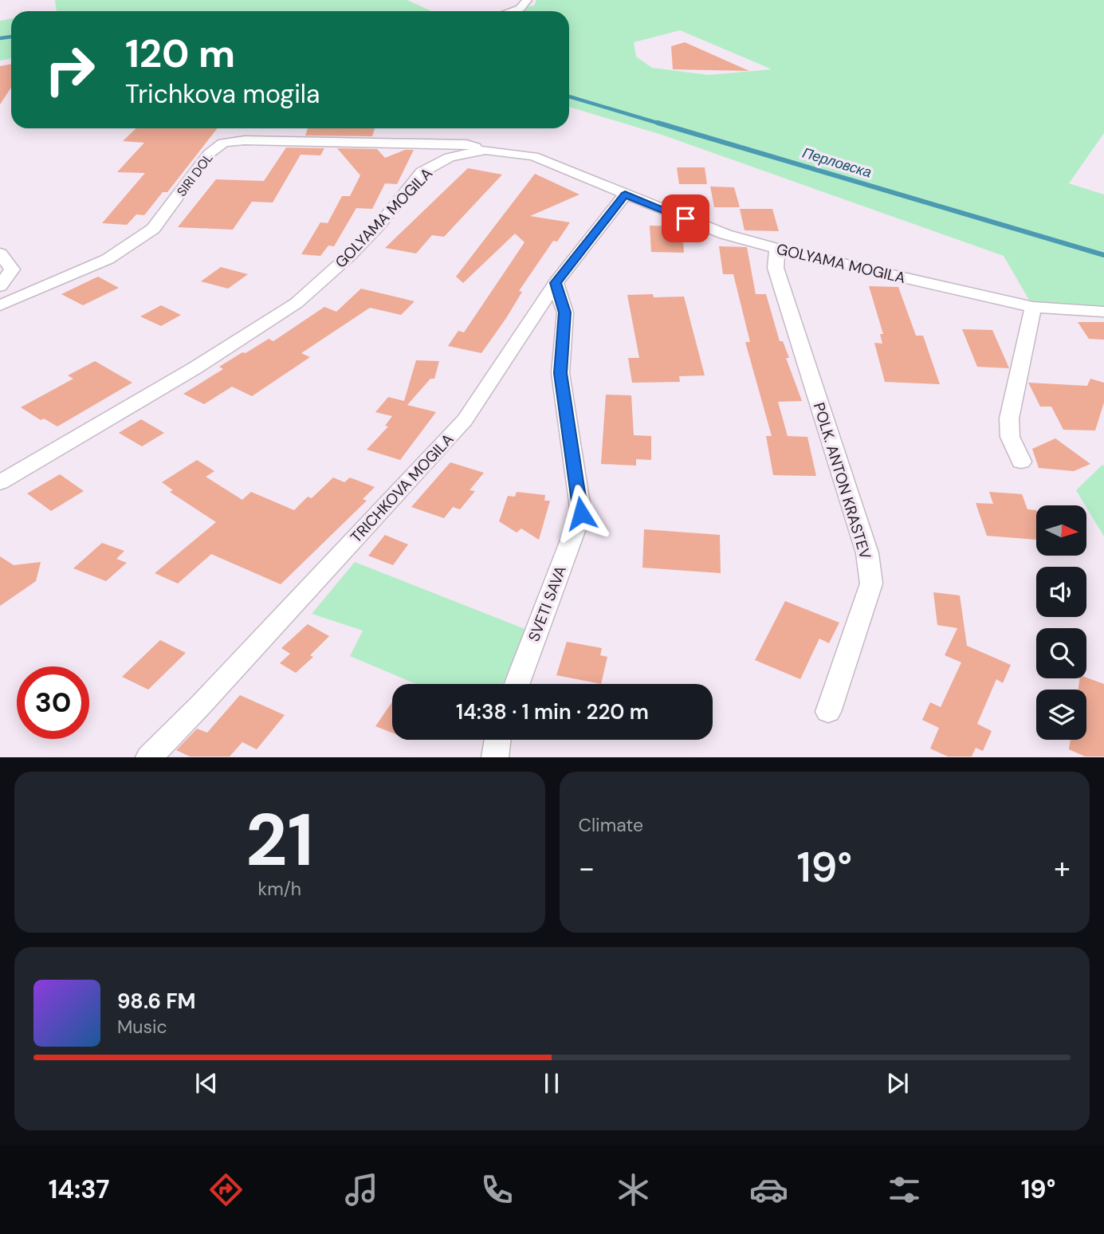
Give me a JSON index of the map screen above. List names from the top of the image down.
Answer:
{
  "streets": {
    "street": [
      "SIRI DOL",
      "GOLYAMA MOGILA",
      "POLK. ANTON KRASTEV",
      "TRICHKOVA MOGILA",
      "SVETI SAVA"
    ]
  },
  "crossings": [
    ["SIRI DOL", "GOLYAMA MOGILA"],
    ["GOLYAMA MOGILA", "POLK. ANTON KRASTEV"],
    ["GOLYAMA MOGILA", "TRICHKOVA MOGILA"],
    ["TRICHKOVA MOGILA", "SVETI SAVA"]
  ],
  "water": ["Перловска"],
  "north": "right",
  "page": {
    "turn": ["120 m", "Trichkova mogila"],
    "limit": "30",
    "trip": "14:38 · 1 min · 220 m",
    "tile": [
      ["21", "km/h"],
      "Climate"
    ],
    "heat": ["−", "19°", "+"],
    "song": ["98.6 FM", "Music"],
    "tabs": ["14:37", "19°"]
  }
}
